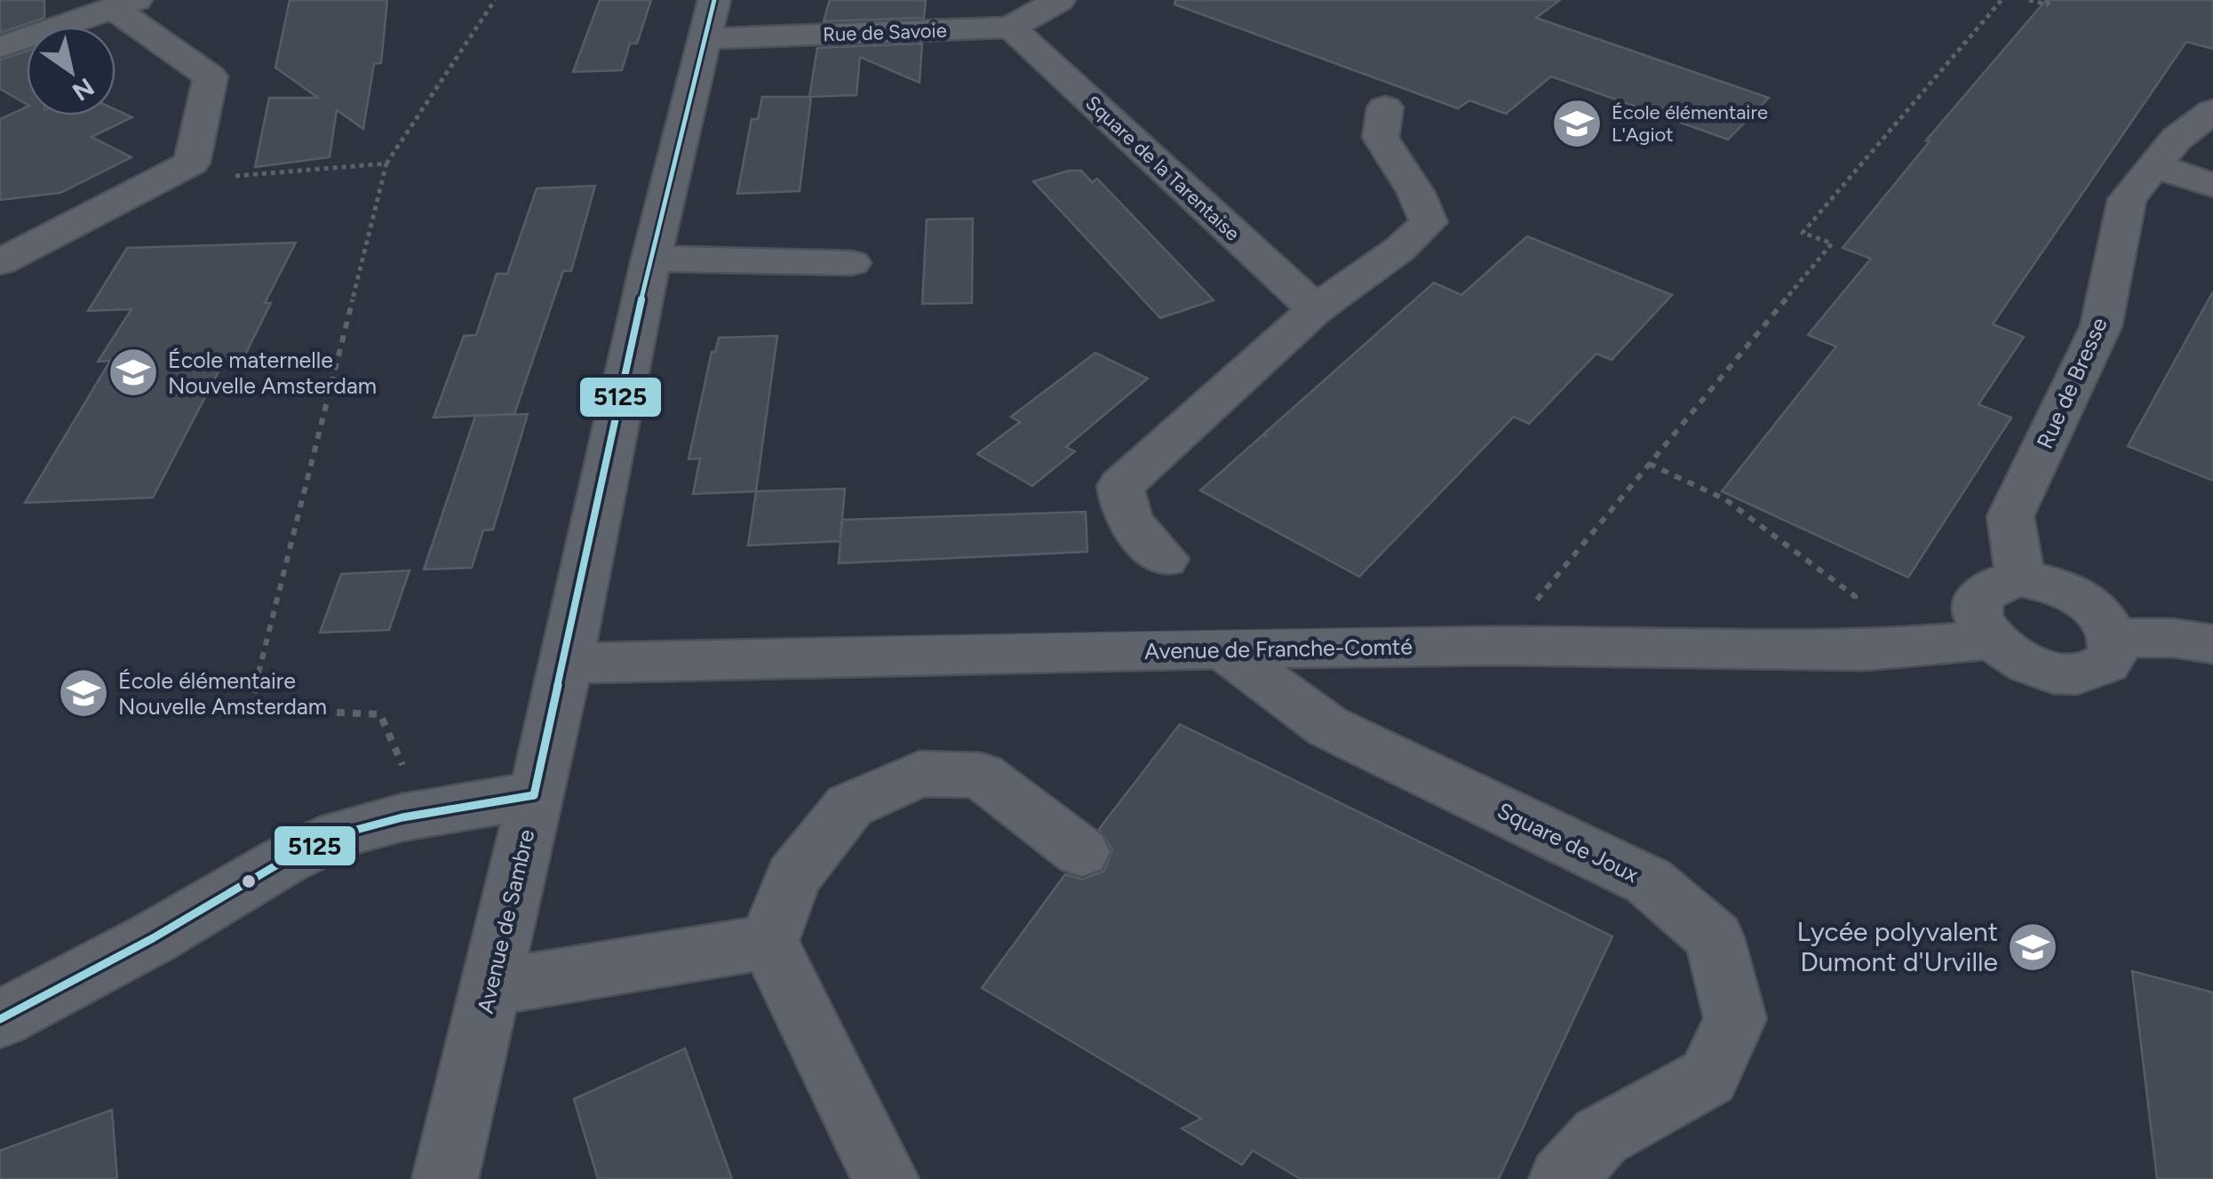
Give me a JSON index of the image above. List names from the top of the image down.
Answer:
{
  "streets": {
    "street": [
      "Rue de Savoie",
      "Square de la Tarentaise",
      "Rue de Bresse",
      "Avenue de Franche-Comté",
      "Square de Joux",
      "Avenue de Sambre"
    ]
  },
  "crossings": [
    ["Rue de Savoie", "Square de la Tarentaise"],
    ["Rue de Savoie", "Avenue de Sambre"],
    ["Rue de Bresse", "Avenue de Franche-Comté"],
    ["Avenue de Franche-Comté", "Square de Joux"],
    ["Avenue de Franche-Comté", "Avenue de Sambre"]
  ],
  "places": {
    "school or university": [
      "École élémentaire L'Agiot",
      "École maternelle Nouvelle Amsterdam",
      "École élémentaire Nouvelle Amsterdam",
      "Lycée polyvalent Dumont d'Urville"
    ]
  },
  "lines": ["transit line 5125"],
  "north": "bottom right"
}
